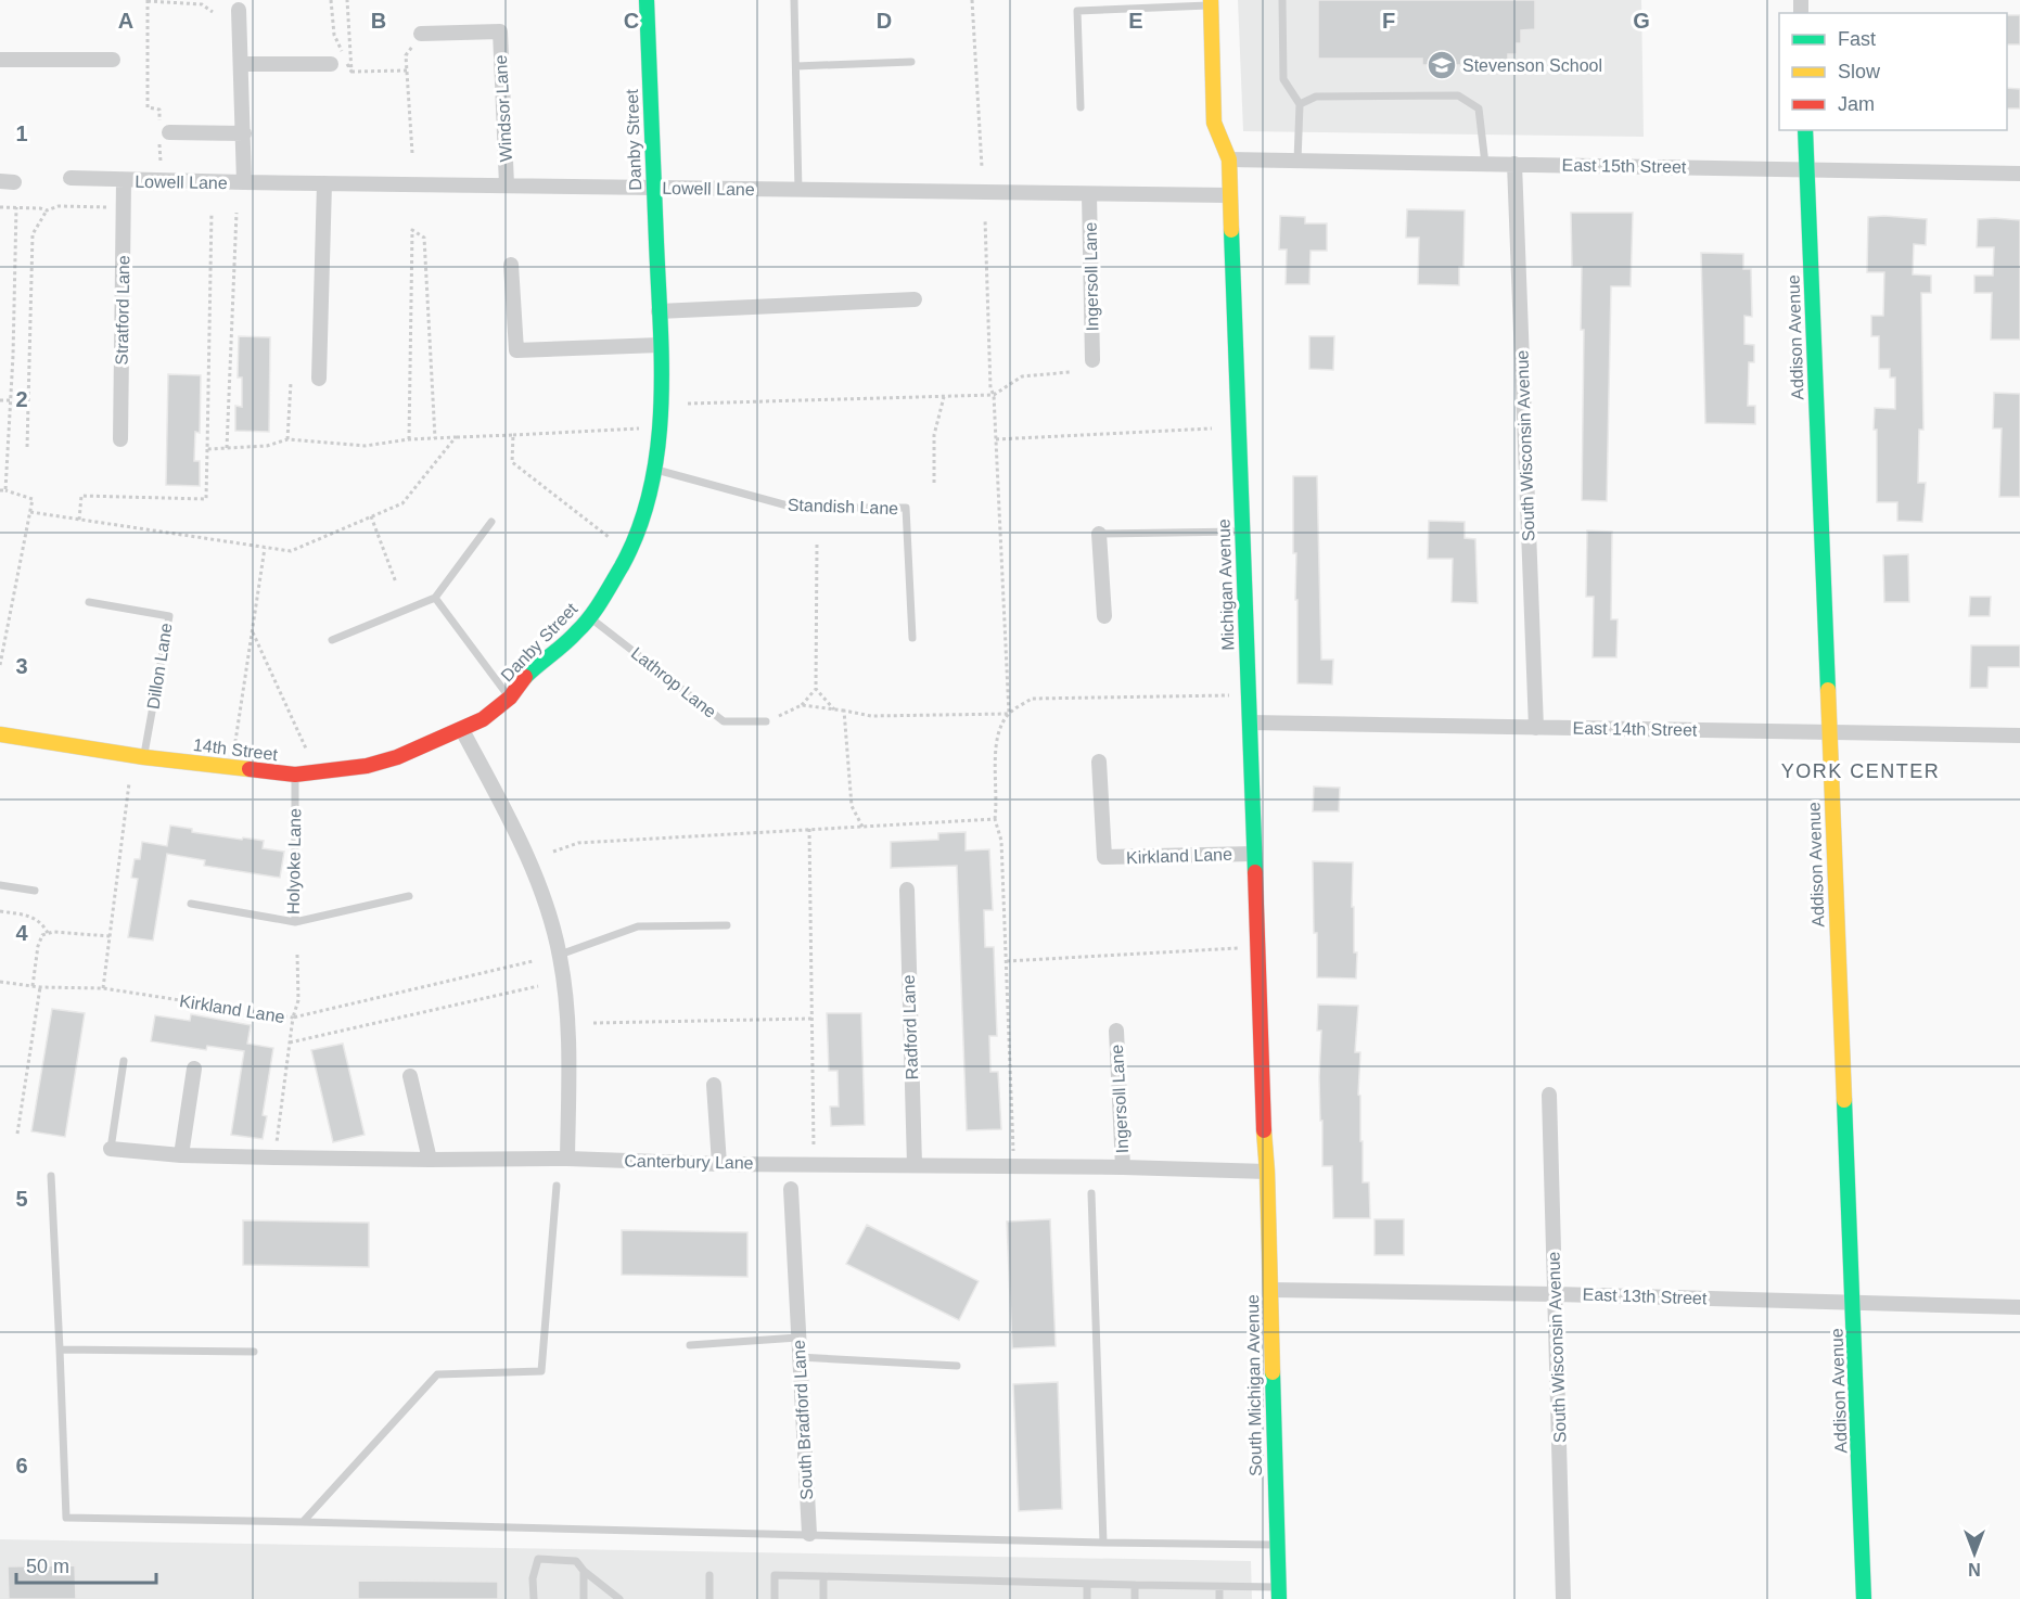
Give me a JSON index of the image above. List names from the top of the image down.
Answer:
{
  "streets": {
    "street": [
      "Windsor Lane",
      "Danby Street",
      "East 15th Street",
      "Lowell Lane",
      "Ingersoll Lane",
      "Stratford Lane",
      "Addison Avenue",
      "South Wisconsin Avenue",
      "Michigan Avenue",
      "East 14th Street",
      "14th Street",
      "Kirkland Lane",
      "Radford Lane",
      "Canterbury Lane",
      "East 13th Street",
      "South Michigan Avenue",
      "South Bradford Lane"
    ],
    "lane": [
      "Standish Lane",
      "Dillon Lane",
      "Lathrop Lane",
      "Holyoke Lane"
    ]
  },
  "crossings": [
    ["Windsor Lane", "Lowell Lane"],
    ["Danby Street", "Lowell Lane"],
    ["Danby Street", "Standish Lane"],
    ["Danby Street", "Lathrop Lane"],
    ["Danby Street", "14th Street"],
    ["East 15th Street", "Addison Avenue"],
    ["East 15th Street", "South Wisconsin Avenue"],
    ["East 15th Street", "Michigan Avenue"],
    ["Lowell Lane", "Ingersoll Lane"],
    ["Lowell Lane", "Stratford Lane"],
    ["Lowell Lane", "Michigan Avenue"],
    ["Ingersoll Lane", "Canterbury Lane"],
    ["Addison Avenue", "East 14th Street"],
    ["Addison Avenue", "East 13th Street"],
    ["South Wisconsin Avenue", "East 14th Street"],
    ["South Wisconsin Avenue", "East 13th Street"],
    ["Michigan Avenue", "East 14th Street"],
    ["Michigan Avenue", "Kirkland Lane"],
    ["Michigan Avenue", "Canterbury Lane"],
    ["Michigan Avenue", "South Michigan Avenue"],
    ["Dillon Lane", "14th Street"],
    ["14th Street", "Holyoke Lane"],
    ["Kirkland Lane", "Canterbury Lane"],
    ["Radford Lane", "Canterbury Lane"],
    ["Canterbury Lane", "South Michigan Avenue"],
    ["East 13th Street", "South Michigan Avenue"]
  ],
  "districts": ["YORK CENTER"],
  "places": {
    "school or university": ["Stevenson School"]
  },
  "legend": ["Fast", "Slow", "Jam"],
  "scale_bar": "50 m",
  "north": "bottom",
  "grid": {
    "columns": [
      "A",
      "B",
      "C",
      "D",
      "E",
      "F",
      "G"
    ],
    "rows": [
      "1",
      "2",
      "3",
      "4",
      "5",
      "6"
    ]
  }
}
